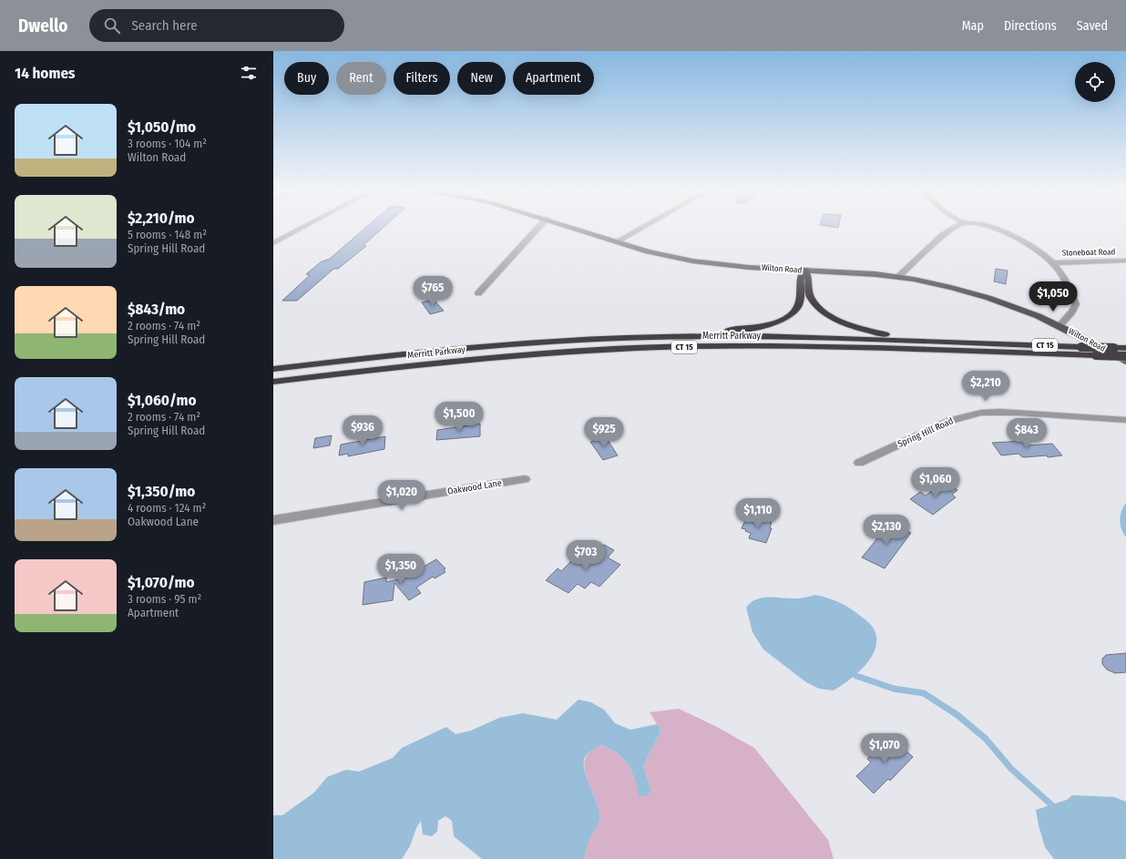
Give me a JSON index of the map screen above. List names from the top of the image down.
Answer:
{
  "streets": {
    "highway": ["Merritt Parkway", "CT 15"],
    "main road": ["Wilton Road"],
    "street": ["Stoneboat Road", "Spring Hill Road", "Oakwood Lane"]
  },
  "page": {
    "header": "Dwello",
    "search": "Search here",
    "nav": ["Map", "Directions", "Saved"],
    "heading": "14 homes",
    "chip": [
      "Buy",
      "Rent",
      "Filters",
      "New",
      "Apartment"
    ],
    "list": [
      {
        "name": "$1,050/mo",
        "note": "3 rooms · 104 m² · Wilton Road"
      },
      {
        "name": "$2,210/mo",
        "note": "5 rooms · 148 m² · Spring Hill Road"
      },
      {
        "name": "$843/mo",
        "note": "2 rooms · 74 m² · Spring Hill Road"
      },
      {
        "name": "$1,060/mo",
        "note": "2 rooms · 74 m² · Spring Hill Road"
      },
      {
        "name": "$1,350/mo",
        "note": "4 rooms · 124 m² · Oakwood Lane"
      },
      {
        "name": "$1,070/mo",
        "note": "3 rooms · 95 m² · Apartment"
      }
    ],
    "price": [
      "$765",
      "$1,050",
      "$2,210",
      "$1,500",
      "$936",
      "$925",
      "$843",
      "$1,060",
      "$1,020",
      "$1,110",
      "$2,130",
      "$703",
      "$1,350",
      "$1,070"
    ]
  }
}
